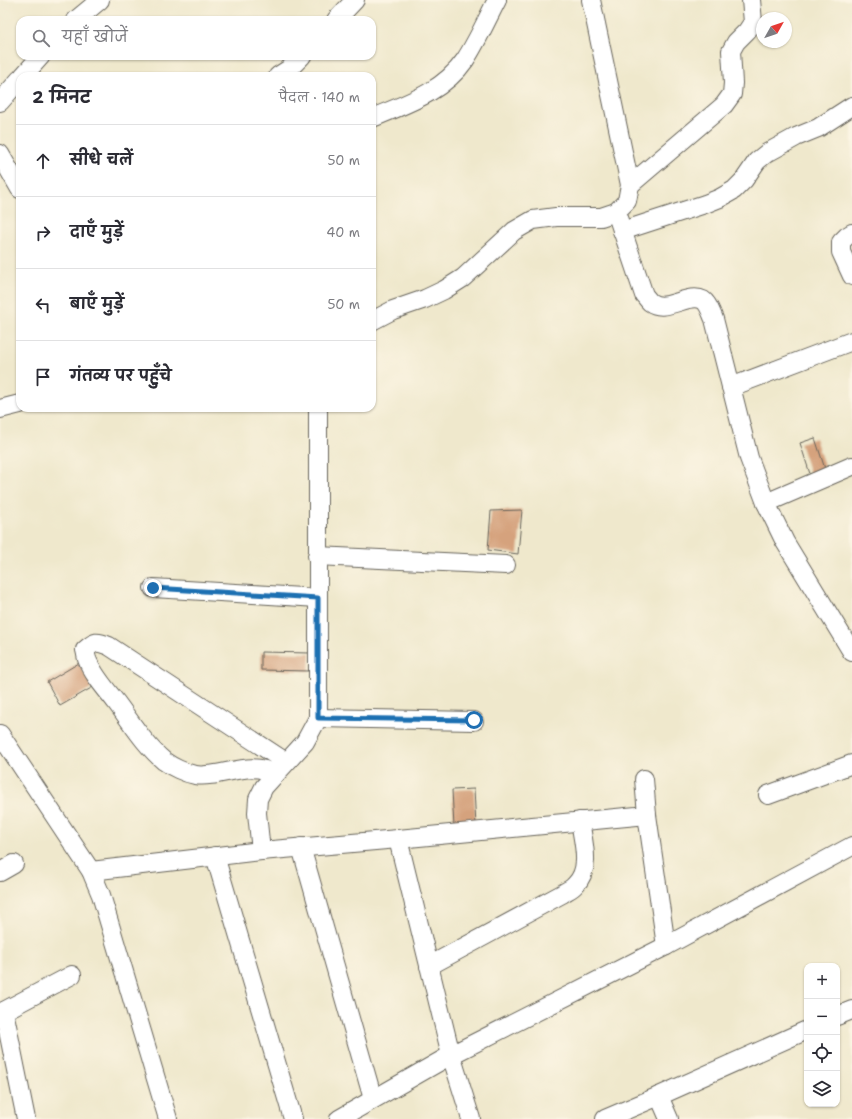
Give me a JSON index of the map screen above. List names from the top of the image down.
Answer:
{
  "north": "top right",
  "page": {
    "search": "यहाँ खोजें",
    "heading": ["2 मिनट", "पैदल · 140 m"],
    "list": [
      ["सीधे चलें", "50 m"],
      ["दाएँ मुड़ें", "40 m"],
      ["बाएँ मुड़ें", "50 m"],
      "गंतव्य पर पहुँचे"
    ],
    "map_buttons": ["+", "−"]
  }
}
